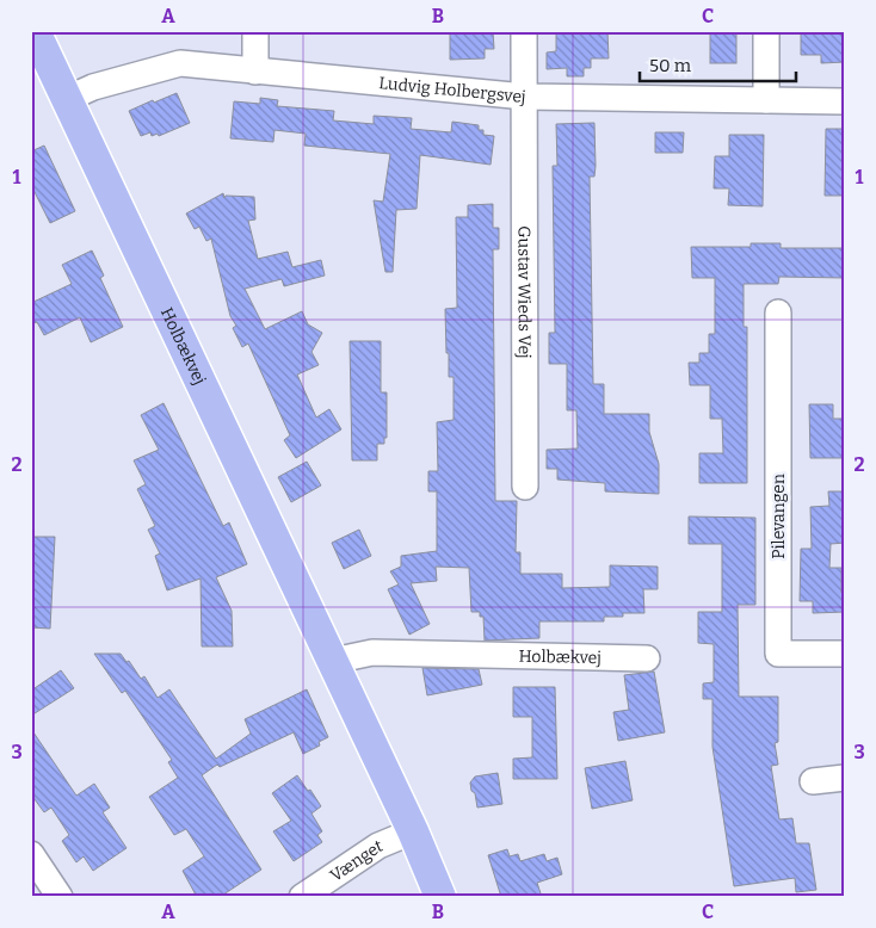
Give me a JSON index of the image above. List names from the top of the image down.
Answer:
{
  "streets": {
    "main road": ["Holbækvej"],
    "street": [
      "Ludvig Holbergsvej",
      "Gustav Wieds Vej",
      "Pilevangen",
      "Vænget"
    ]
  },
  "crossings": [
    ["Ludvig Holbergsvej", "Gustav Wieds Vej"],
    ["Ludvig Holbergsvej", "Holbækvej"],
    ["Holbækvej", "Vænget"]
  ],
  "scale_bar": "50 m",
  "grid": {
    "columns": ["A", "B", "C"],
    "rows": ["1", "2", "3"]
  }
}
